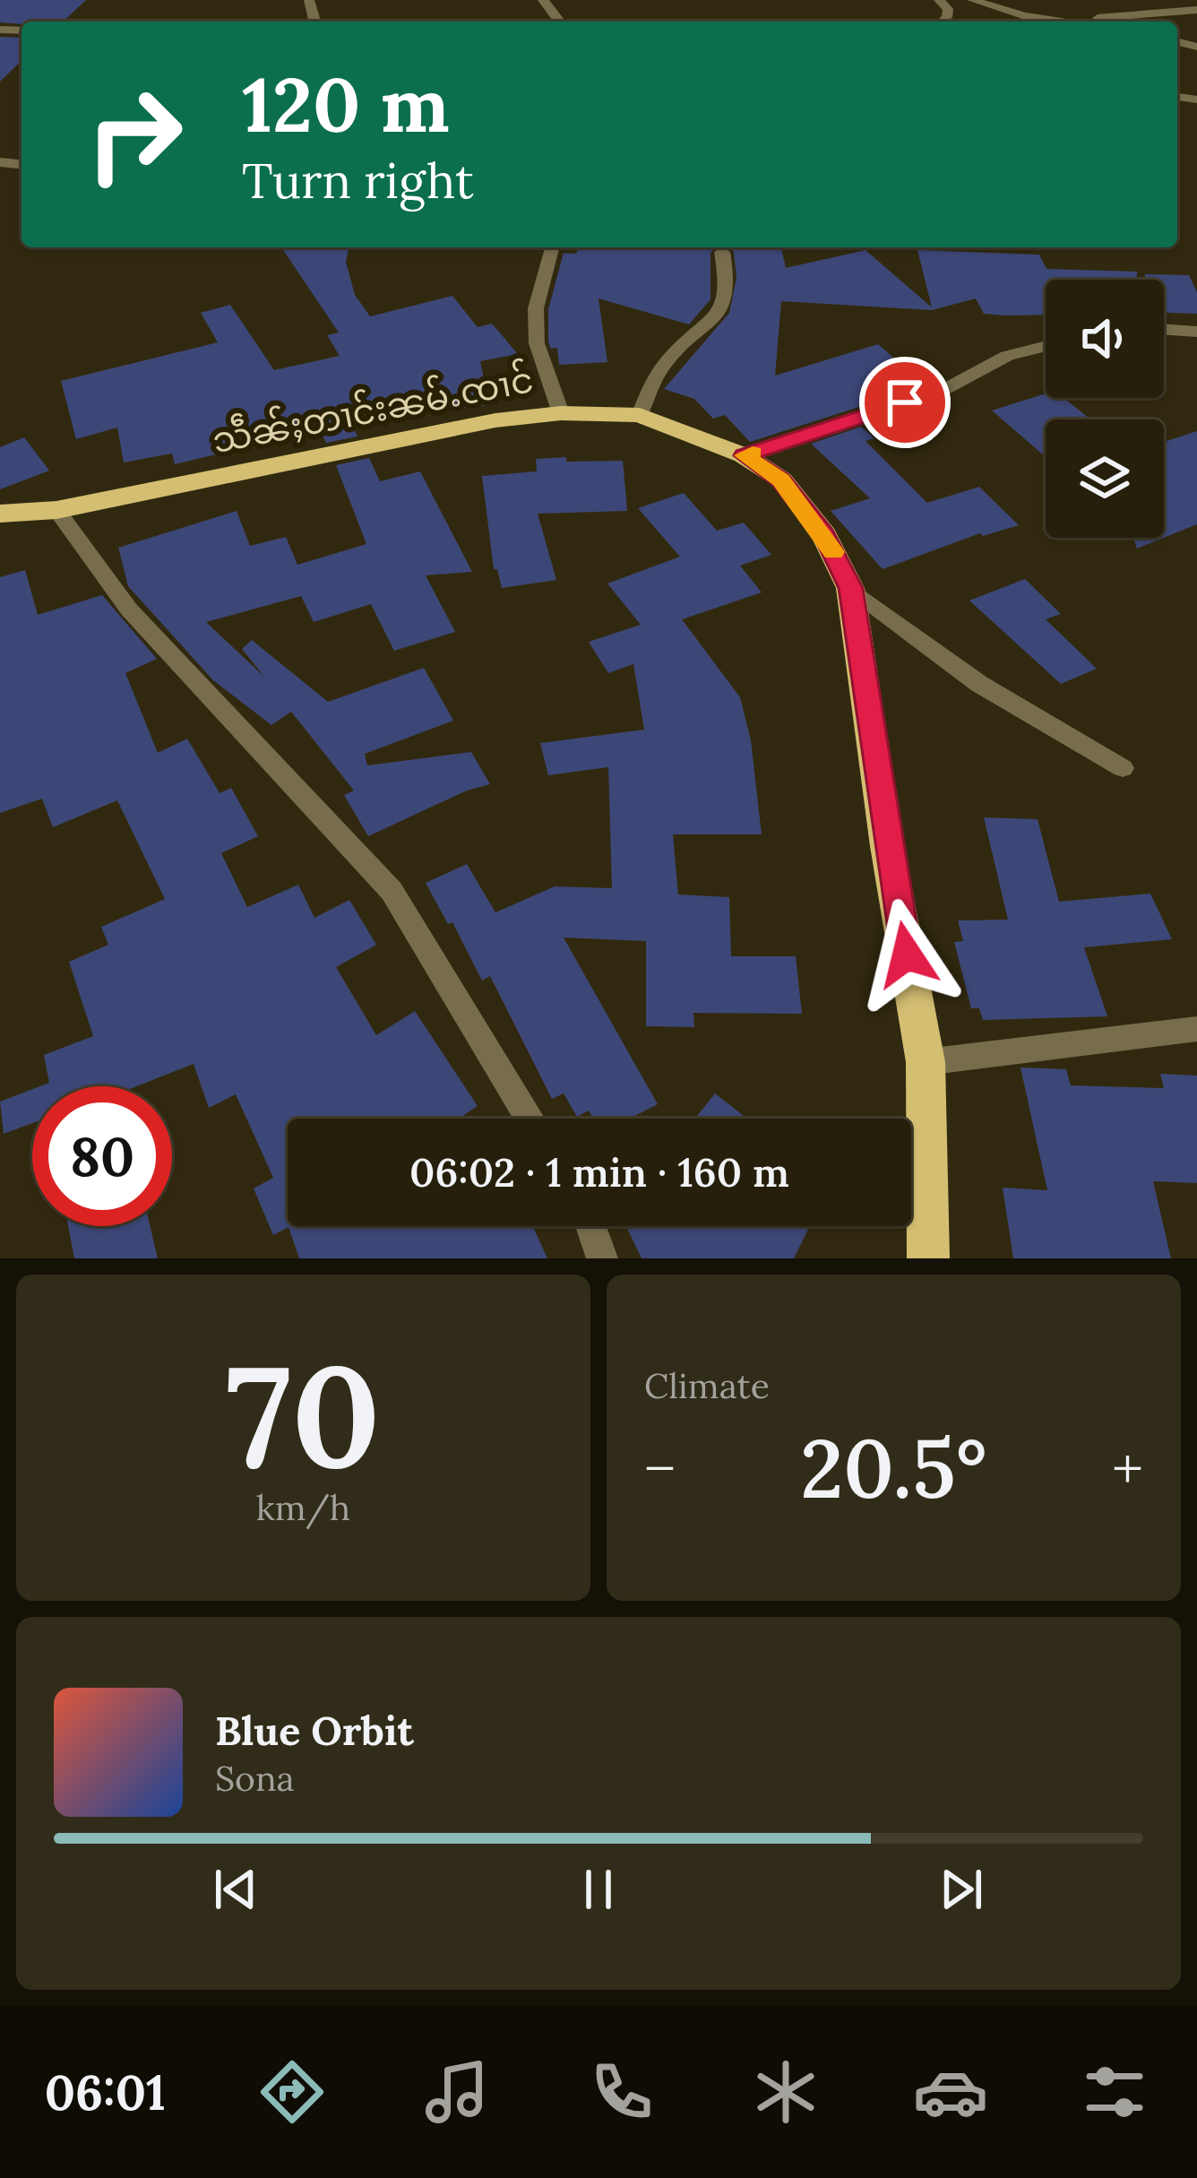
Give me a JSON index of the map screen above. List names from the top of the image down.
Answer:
{
  "streets": {
    "highway": ["သဵၼ်ႈတၢင်းၼမ်ႉၸၢင်"]
  },
  "page": {
    "turn": ["120 m", "Turn right"],
    "limit": "80",
    "trip": "06:02 · 1 min · 160 m",
    "tile": [
      ["70", "km/h"],
      "Climate"
    ],
    "heat": ["−", "20.5°", "+"],
    "song": ["Blue Orbit", "Sona"],
    "tabs": "06:01"
  }
}
